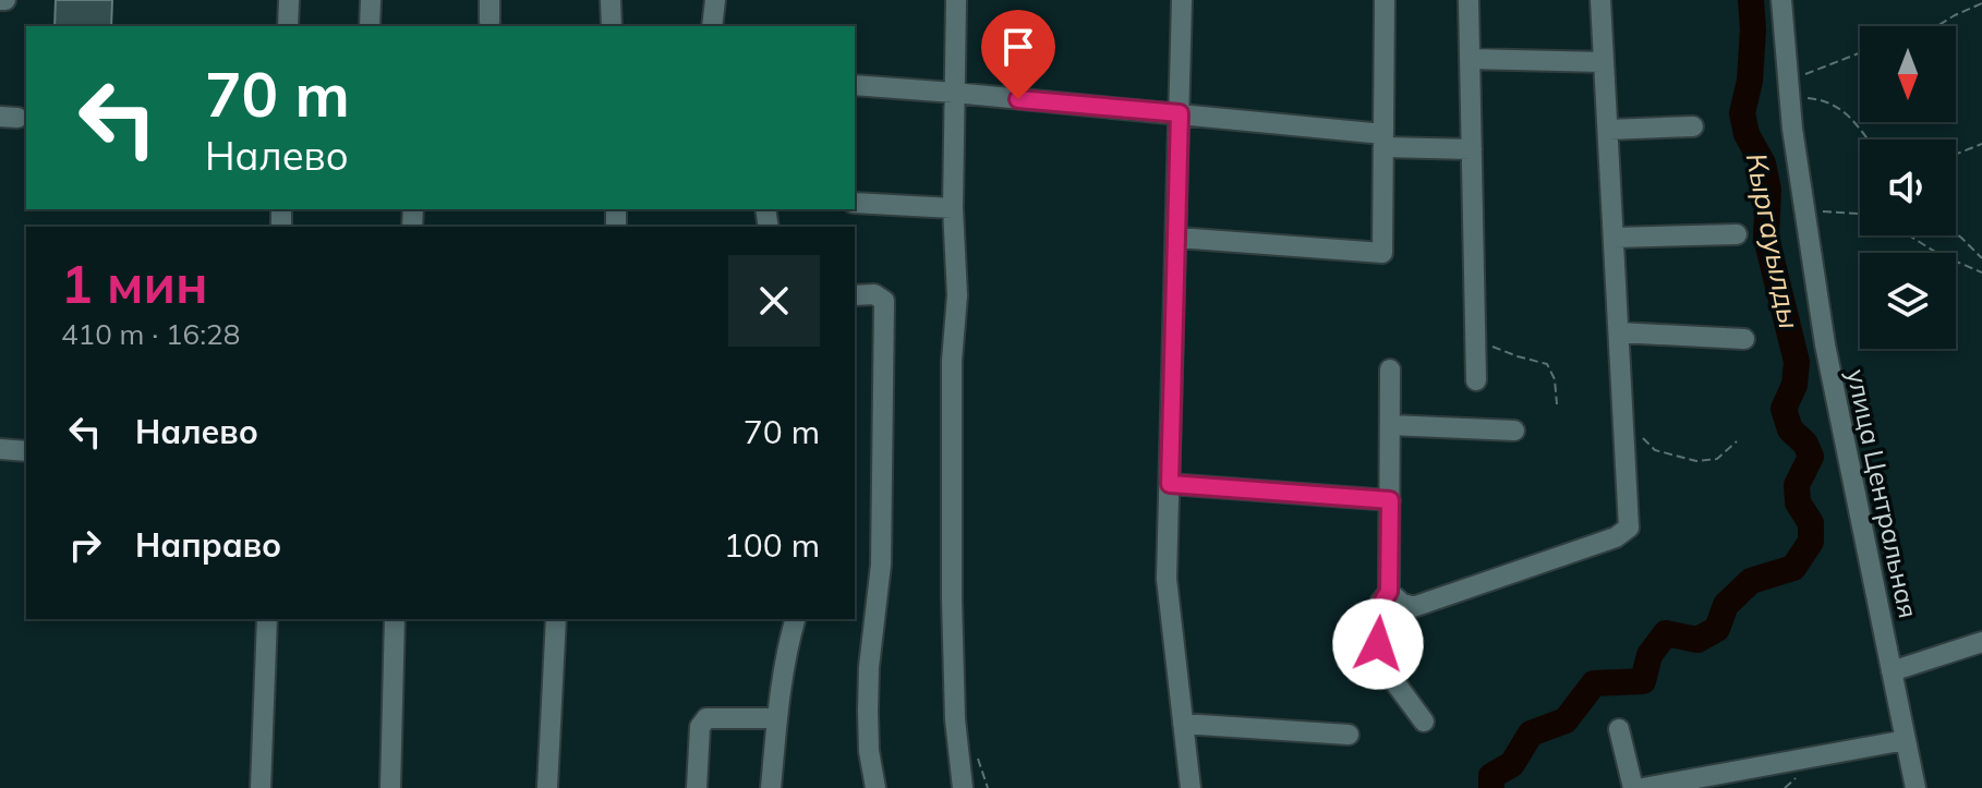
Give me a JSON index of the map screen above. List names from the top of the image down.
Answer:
{
  "streets": {
    "street": ["улица Центральная"]
  },
  "water": ["Кыргауылды"],
  "north": "bottom",
  "page": {
    "turn": ["70 m", "Налево"],
    "heading": ["1 мин", "410 m · 16:28"],
    "list": [
      {
        "name": "Налево",
        "value": "70 m"
      },
      {
        "name": "Направо",
        "value": "100 m"
      }
    ]
  }
}
